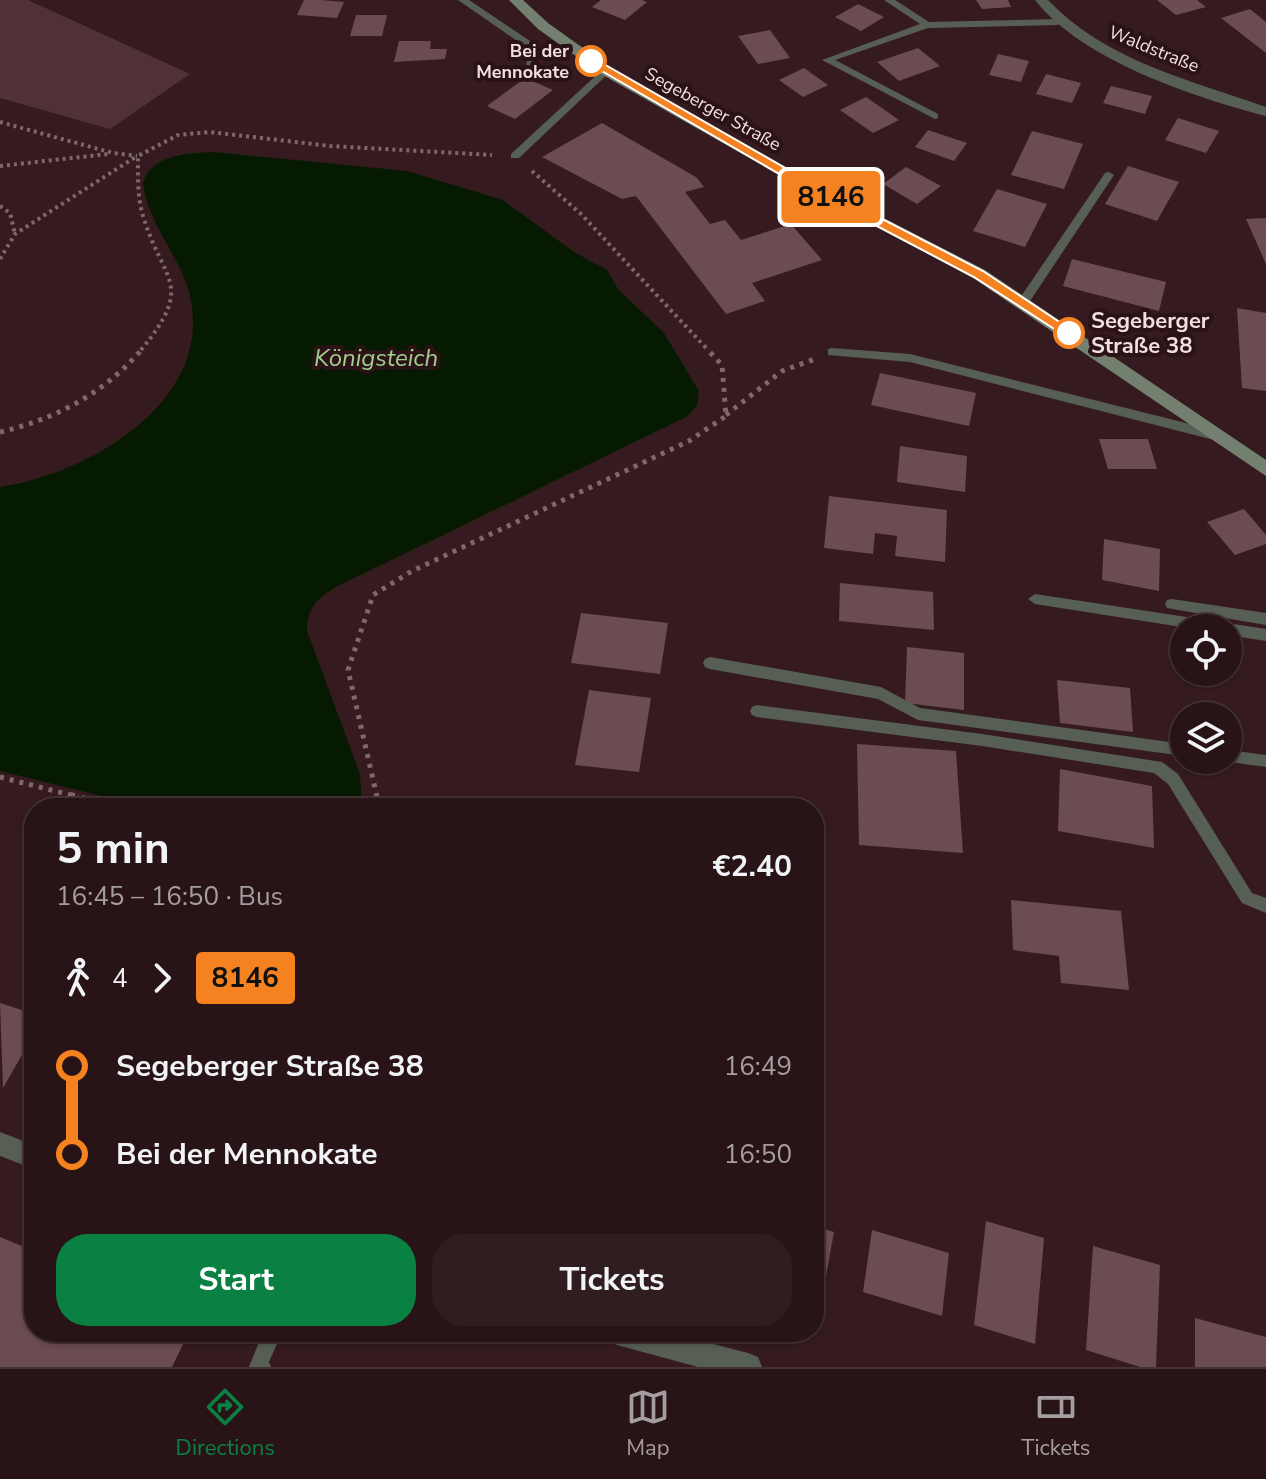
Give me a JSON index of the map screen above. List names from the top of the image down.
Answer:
{
  "streets": {
    "main road": ["Segeberger Straße"],
    "street": ["Waldstraße"]
  },
  "water": ["Königsteich"],
  "places": ["Bei der Mennokate", "Segeberger Straße 38"],
  "lines": ["bus line 8146"],
  "page": {
    "on_map": "8146",
    "heading": ["5 min", "16:45 – 16:50 · Bus", "€2.40"],
    "legs": ["4", "8146"],
    "list": [
      {
        "name": "Segeberger Straße 38",
        "value": "16:49"
      },
      {
        "name": "Bei der Mennokate",
        "value": "16:50"
      }
    ],
    "buttons": ["Start", "Tickets"],
    "tabs": ["Directions", "Map", "Tickets"]
  }
}
